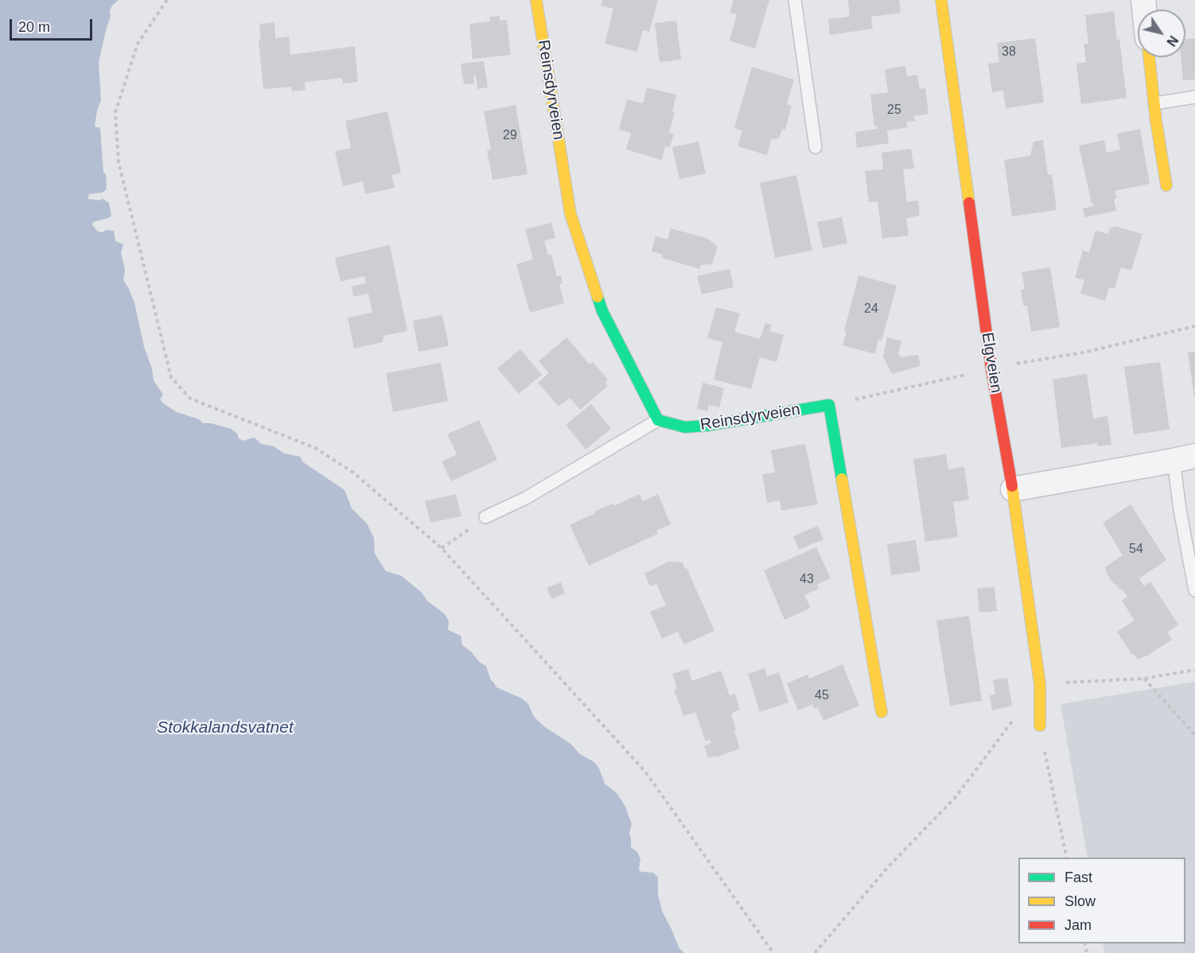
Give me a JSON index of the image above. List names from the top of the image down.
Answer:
{
  "streets": {
    "street": ["Reinsdyrveien", "Elgveien"]
  },
  "water": ["Stokkalandsvatnet"],
  "house_numbers": [
    "38",
    "25",
    "29",
    "24",
    "54",
    "43",
    "45"
  ],
  "legend": ["Fast", "Slow", "Jam"],
  "scale_bar": "20 m",
  "north": "bottom right"
}
